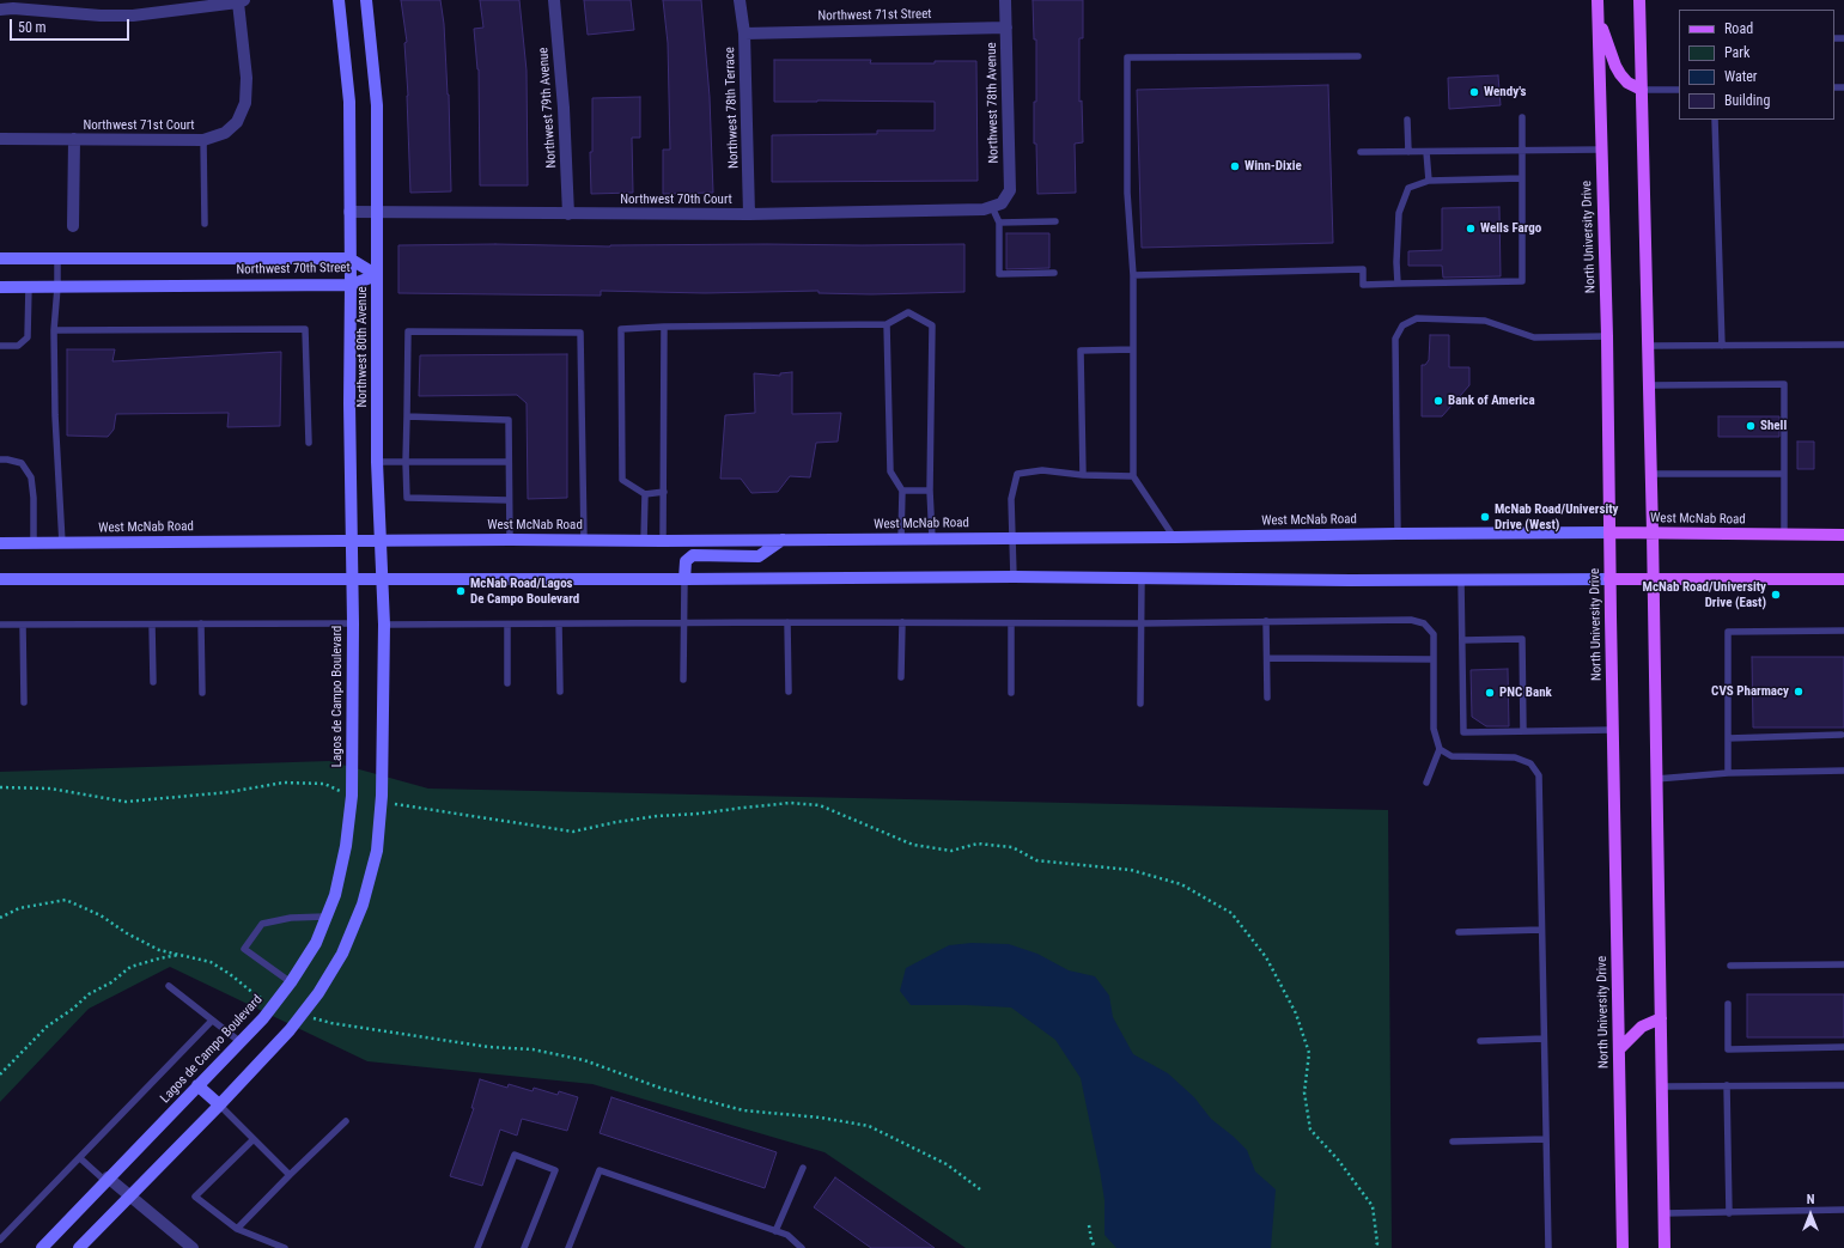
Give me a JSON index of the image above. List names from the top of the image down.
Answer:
{
  "streets": {
    "main road": ["North University Drive", "West McNab Road"],
    "street": [
      "Northwest 71st Street",
      "Northwest 78th Avenue",
      "Northwest 79th Avenue",
      "Northwest 78th Terrace",
      "Northwest 71st Court",
      "Northwest 70th Court",
      "Northwest 70th Street",
      "Northwest 80th Avenue",
      "Lagos de Campo Boulevard"
    ]
  },
  "crossings": [
    ["Northwest 71st Street", "Northwest 78th Avenue"],
    ["Northwest 71st Street", "Northwest 78th Terrace"],
    ["Northwest 78th Avenue", "Northwest 70th Court"],
    ["Northwest 79th Avenue", "Northwest 70th Court"],
    ["Northwest 78th Terrace", "Northwest 70th Court"],
    ["Northwest 70th Court", "Northwest 80th Avenue"],
    ["North University Drive", "West McNab Road"],
    ["Northwest 70th Street", "Northwest 80th Avenue"],
    ["Northwest 80th Avenue", "West McNab Road"],
    ["Northwest 80th Avenue", "Lagos de Campo Boulevard"]
  ],
  "places": [
    "Wendy's",
    "Winn-Dixie",
    "Wells Fargo",
    "Bank of America",
    "Shell",
    "McNab Road/University Drive (West)",
    "McNab Road/Lagos De Campo Boulevard",
    "McNab Road/University Drive (East)",
    "CVS Pharmacy",
    "PNC Bank"
  ],
  "legend": [
    "Road",
    "Park",
    "Water",
    "Building"
  ],
  "scale_bar": "50 m",
  "north": "top"
}
